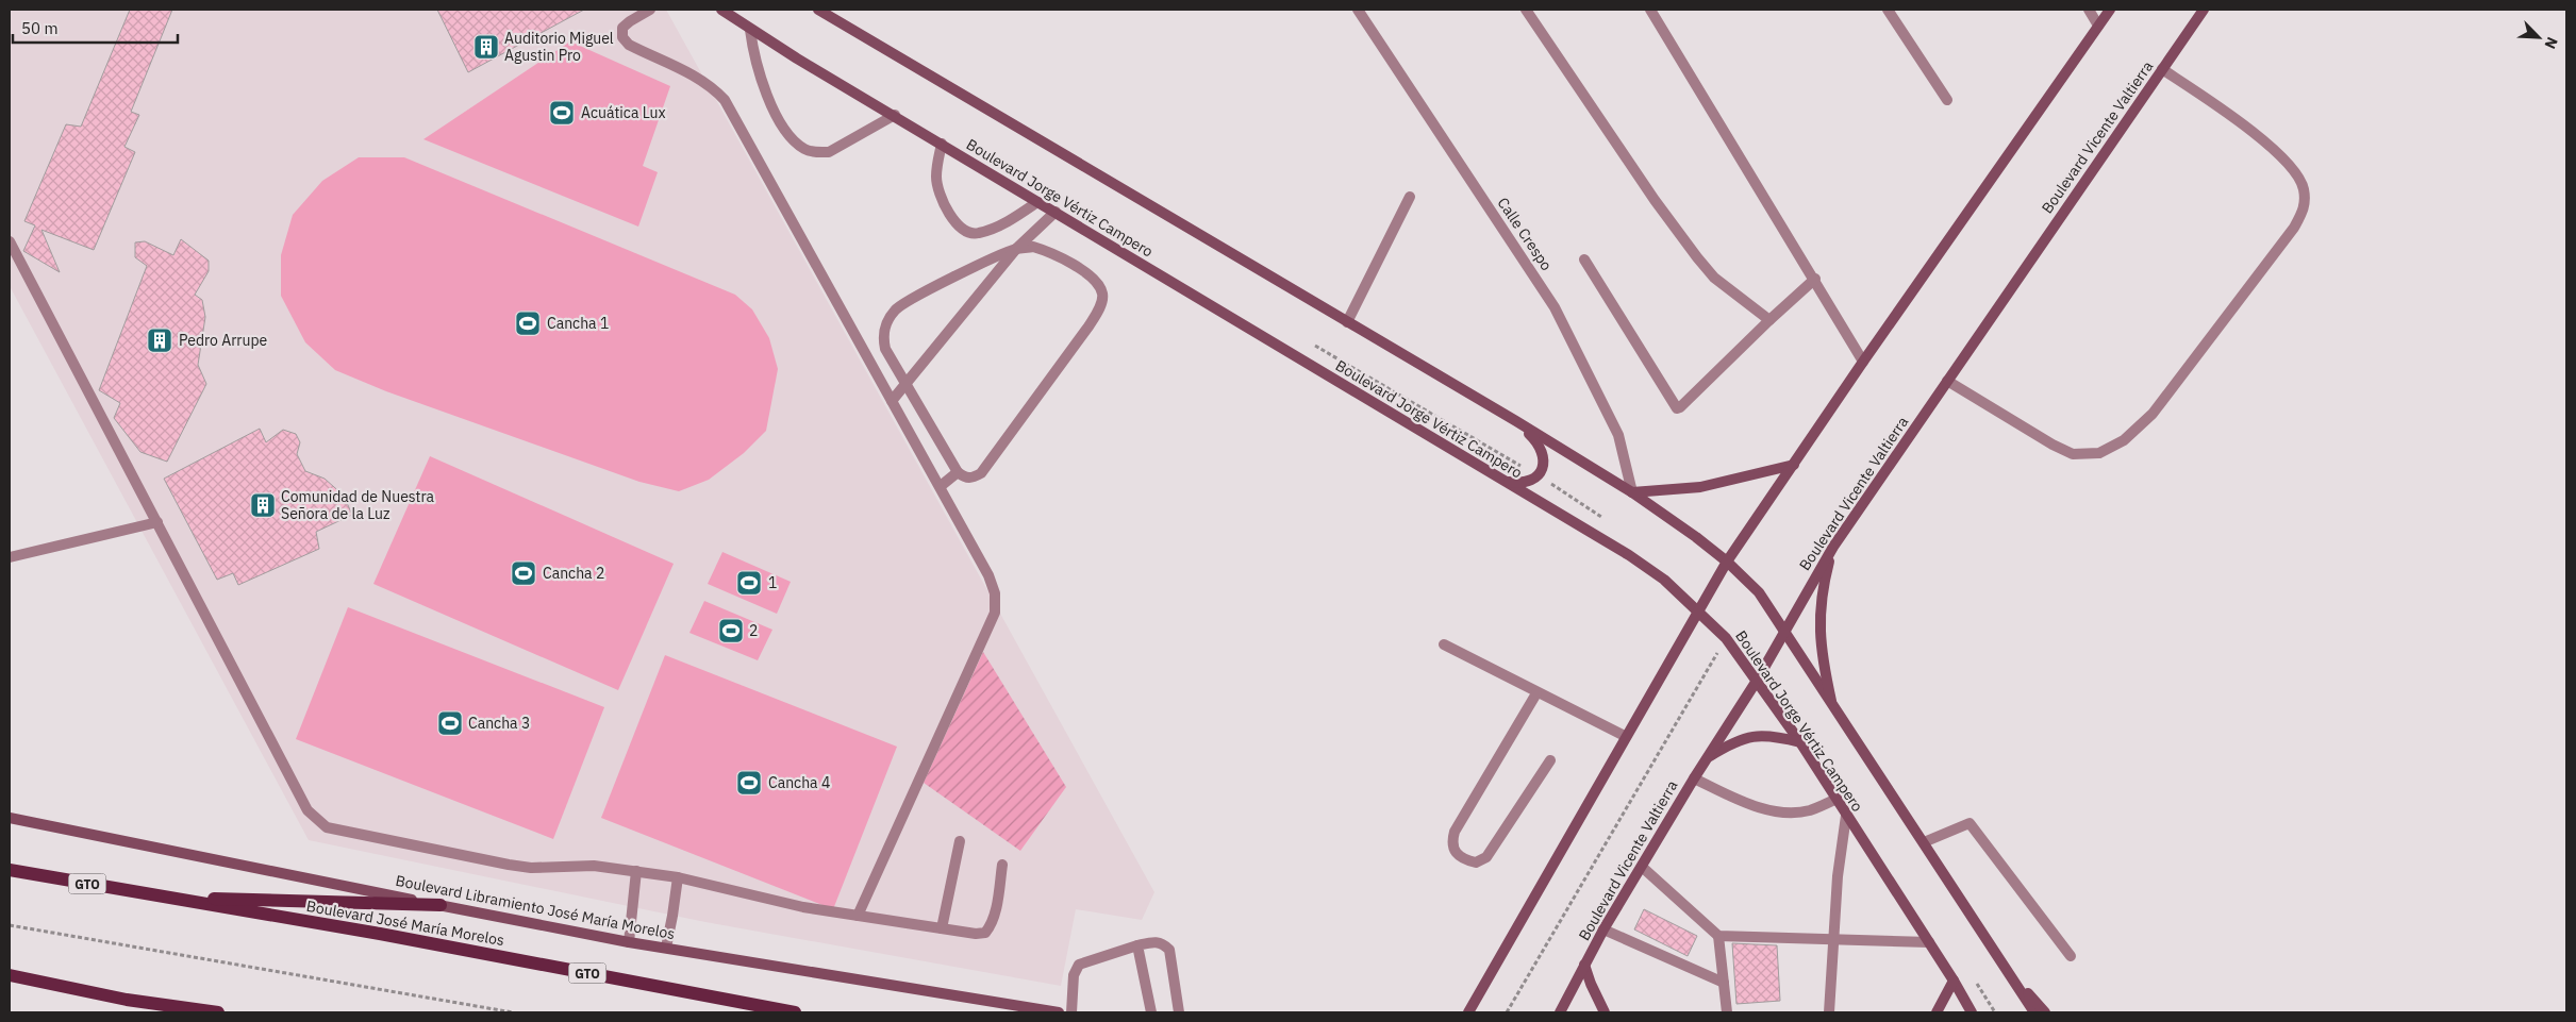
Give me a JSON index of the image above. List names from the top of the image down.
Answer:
{
  "streets": {
    "main road": [
      "Boulevard Vicente Valtierra",
      "Boulevard Jorge Vértiz Campero",
      "GTO",
      "Boulevard Libramiento José María Morelos",
      "Boulevard José María Morelos"
    ],
    "street": ["Calle Crespo"]
  },
  "crossings": [
    ["Boulevard Vicente Valtierra", "Boulevard Jorge Vértiz Campero"]
  ],
  "places": {
    "building": ["Auditorio Miguel Agustin Pro", "Pedro Arrupe", "Comunidad de Nuestra Señora de la Luz"],
    "sports": [
      "Acuática Lux",
      "Cancha 1",
      "Cancha 2",
      "1",
      "2",
      "Cancha 3",
      "Cancha 4"
    ]
  },
  "scale_bar": "50 m",
  "north": "bottom right"
}
